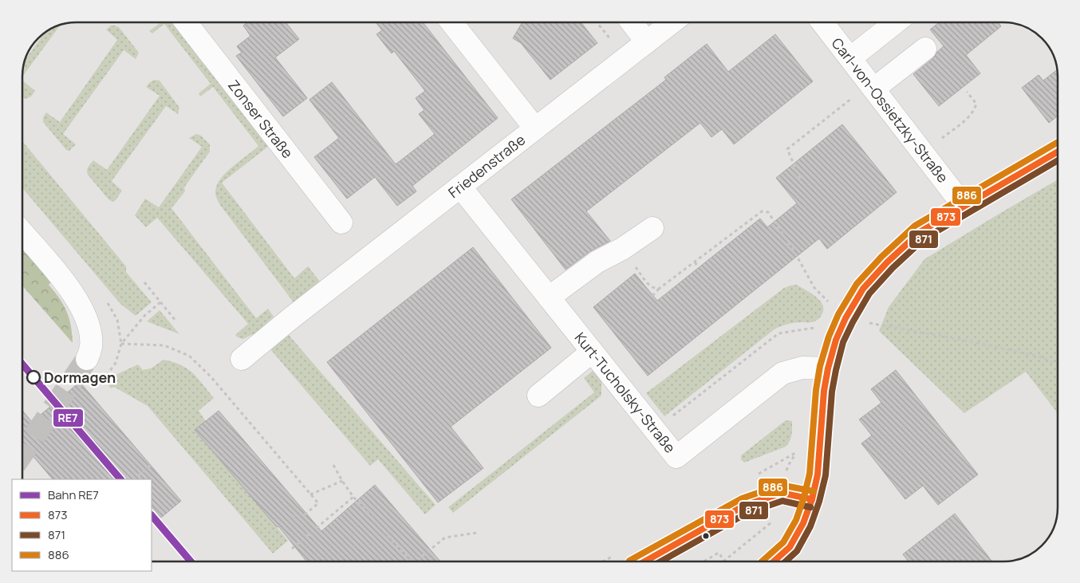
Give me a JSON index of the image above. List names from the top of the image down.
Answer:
{
  "streets": {
    "street": [
      "Carl-von-Ossietzky-Straße",
      "Zonser Straße",
      "Friedenstraße",
      "Kurt-Tucholsky-Straße"
    ]
  },
  "crossings": [
    ["Friedenstraße", "Kurt-Tucholsky-Straße"]
  ],
  "places": ["Dormagen"],
  "lines": [
    "transit line 886",
    "transit line 873",
    "transit line 871",
    "rail line RE7"
  ],
  "legend": [
    "Bahn RE7",
    "873",
    "871",
    "886"
  ]
}
